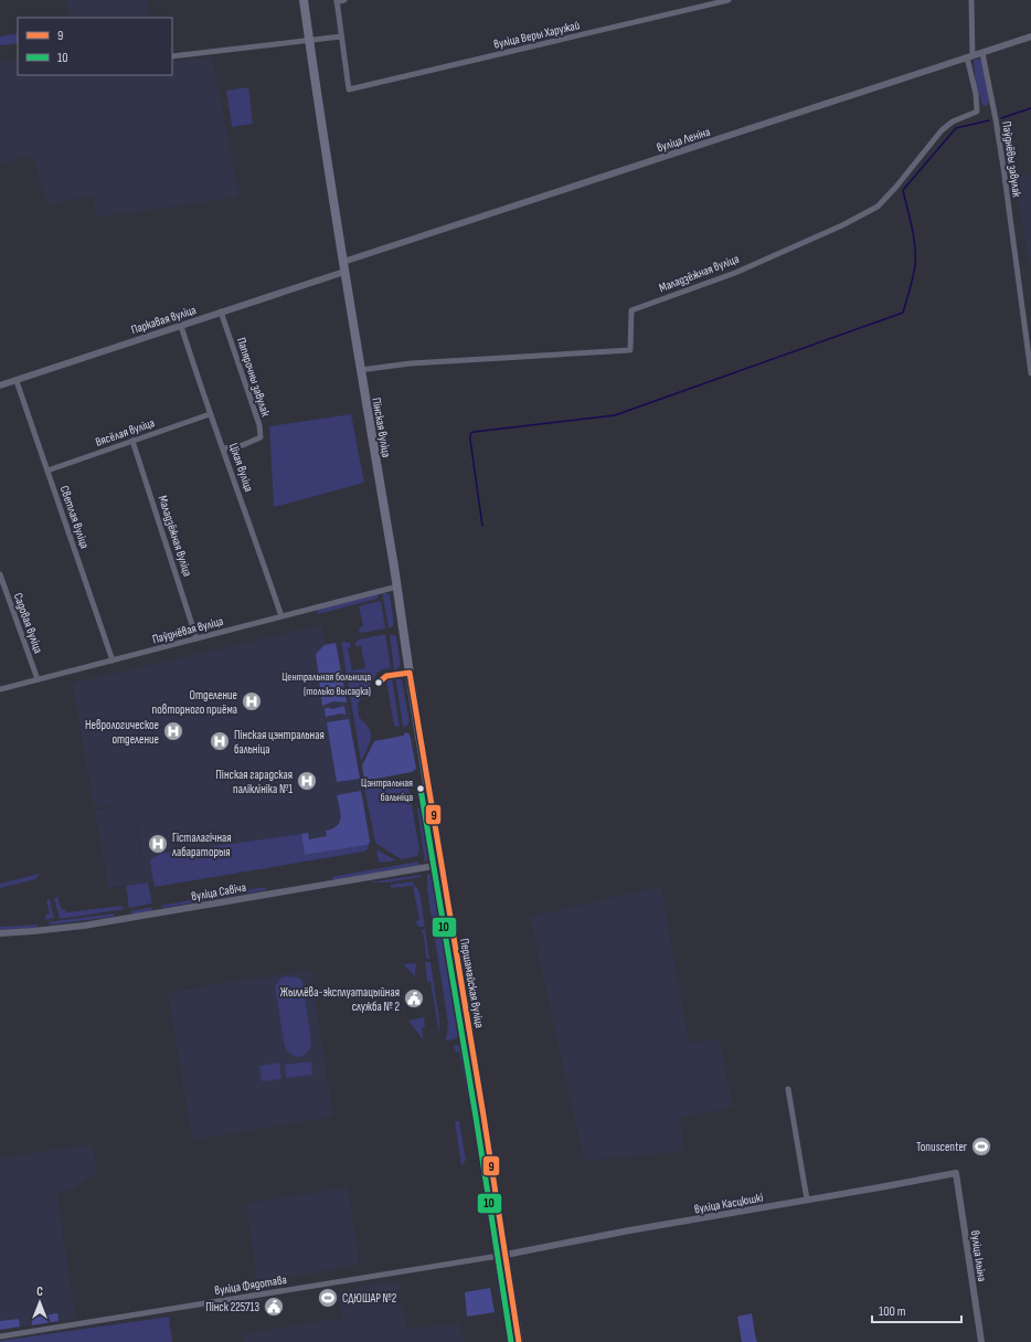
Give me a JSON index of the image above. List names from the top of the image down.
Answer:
{
  "streets": {
    "main road": ["Пінская вуліца", "Першамайская вуліца"],
    "street": [
      "вуліца Веры Харужай",
      "вуліца Леніна",
      "Паўднёвы завулак",
      "Маладзёжная вуліца",
      "Паркавая вуліца",
      "Папярочны завулак",
      "Вясёлая вуліца",
      "Ціхая вуліца",
      "Светлая вуліца",
      "Садовая вуліца",
      "Паўднёвая вуліца",
      "вуліца Савіча",
      "вуліца Касцюшкі",
      "вуліца Ільіна",
      "вуліца Фядотава"
    ]
  },
  "crossings": [
    ["вуліца Леніна", "Паўднёвы завулак"],
    ["вуліца Леніна", "Маладзёжная вуліца"],
    ["вуліца Леніна", "Пінская вуліца"],
    ["Маладзёжная вуліца", "Пінская вуліца"],
    ["Маладзёжная вуліца", "Вясёлая вуліца"],
    ["Маладзёжная вуліца", "Паўднёвая вуліца"],
    ["Паркавая вуліца", "Папярочны завулак"],
    ["Паркавая вуліца", "Пінская вуліца"],
    ["Паркавая вуліца", "Ціхая вуліца"],
    ["Паркавая вуліца", "Светлая вуліца"],
    ["Папярочны завулак", "Ціхая вуліца"],
    ["Пінская вуліца", "Паўднёвая вуліца"],
    ["Пінская вуліца", "Першамайская вуліца"],
    ["Вясёлая вуліца", "Ціхая вуліца"],
    ["Вясёлая вуліца", "Светлая вуліца"],
    ["Ціхая вуліца", "Паўднёвая вуліца"],
    ["Светлая вуліца", "Паўднёвая вуліца"],
    ["Садовая вуліца", "Паўднёвая вуліца"],
    ["вуліца Савіча", "Першамайская вуліца"],
    ["Першамайская вуліца", "вуліца Касцюшкі"],
    ["Першамайская вуліца", "вуліца Фядотава"],
    ["вуліца Касцюшкі", "вуліца Ільіна"],
    ["вуліца Касцюшкі", "вуліца Фядотава"]
  ],
  "places": {
    "other": ["Центральная больница (только высадка)", "Цэнтральная бальніца"],
    "hospital": [
      "Отделение повторного приёма",
      "Неврологическое отделение",
      "Пінская цэнтральная бальніца",
      "Пінская гарадская паліклініка №1",
      "Гісталагічная лабараторыя"
    ],
    "public building": ["Жыллёва-эксплуатацыйная служба № 2", "Пінск 225713"],
    "sports": ["Tonuscenter", "СДЮШАР №2"]
  },
  "lines": ["transit line 9", "transit line 10"],
  "legend": ["9", "10"],
  "scale_bar": "100 m",
  "north": "top"
}
